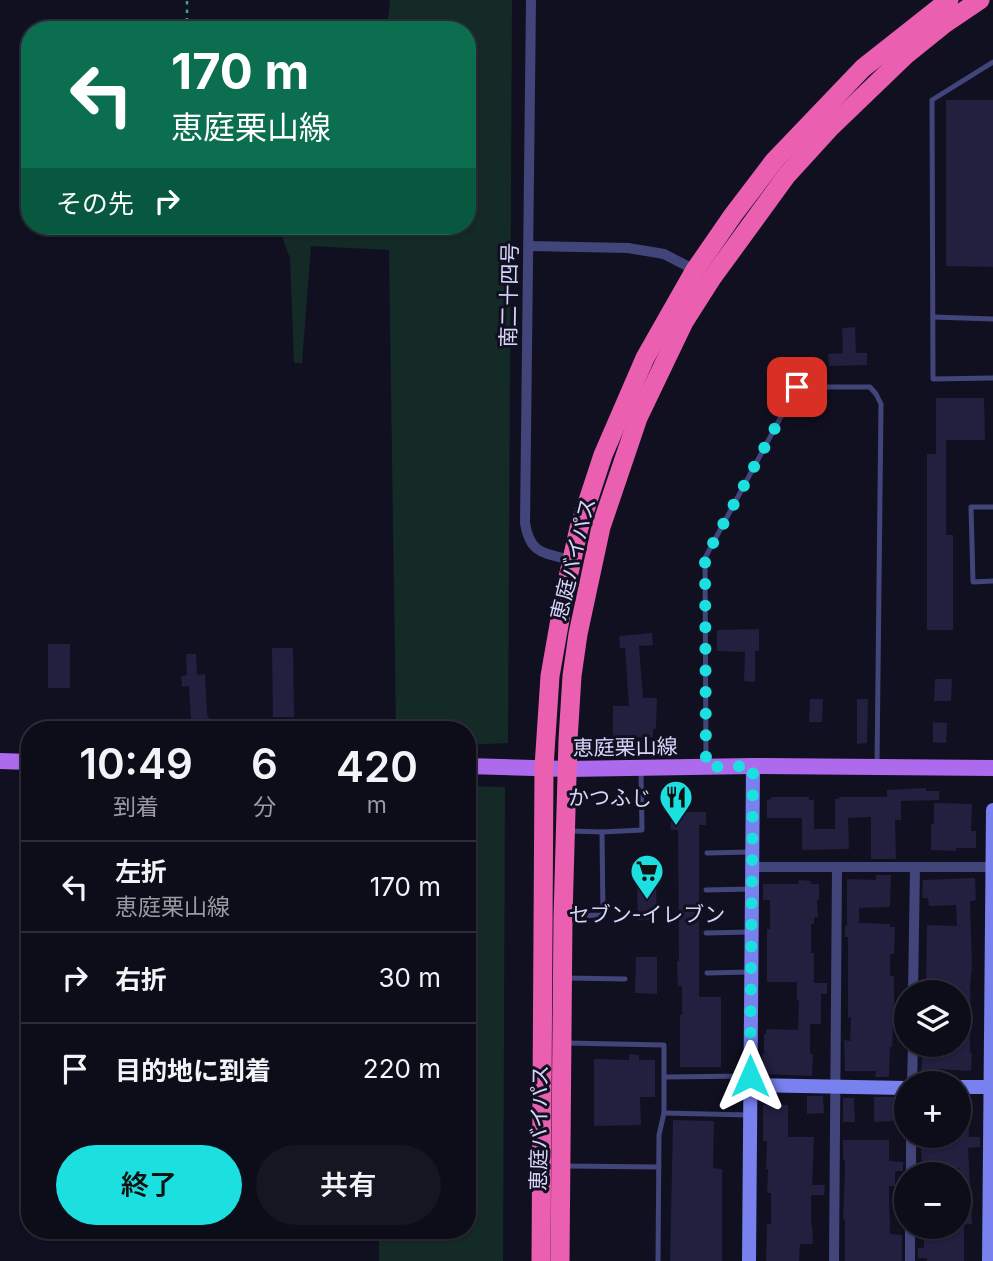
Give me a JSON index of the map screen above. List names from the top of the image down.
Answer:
{
  "streets": {
    "highway": ["恵庭バイパス"],
    "main road": ["恵庭栗山線"],
    "street": ["南二十四号"]
  },
  "crossings": [
    ["南二十四号", "恵庭バイパス"],
    ["恵庭バイパス", "恵庭栗山線"]
  ],
  "places": {
    "restaurant": ["かつふじ"],
    "supermarket": ["セブン-イレブン"]
  },
  "page": {
    "turn": ["170 m", "恵庭栗山線"],
    "then": "その先",
    "eta": [
      "10:49",
      "到着",
      "6",
      "分",
      "420",
      "m"
    ],
    "list": [
      {
        "name": "左折",
        "note": "恵庭栗山線",
        "value": "170 m"
      },
      {
        "name": "右折",
        "value": "30 m"
      },
      {
        "name": "目的地に到着",
        "value": "220 m"
      }
    ],
    "map_buttons": ["+", "−"],
    "buttons": ["終了", "共有"]
  }
}
